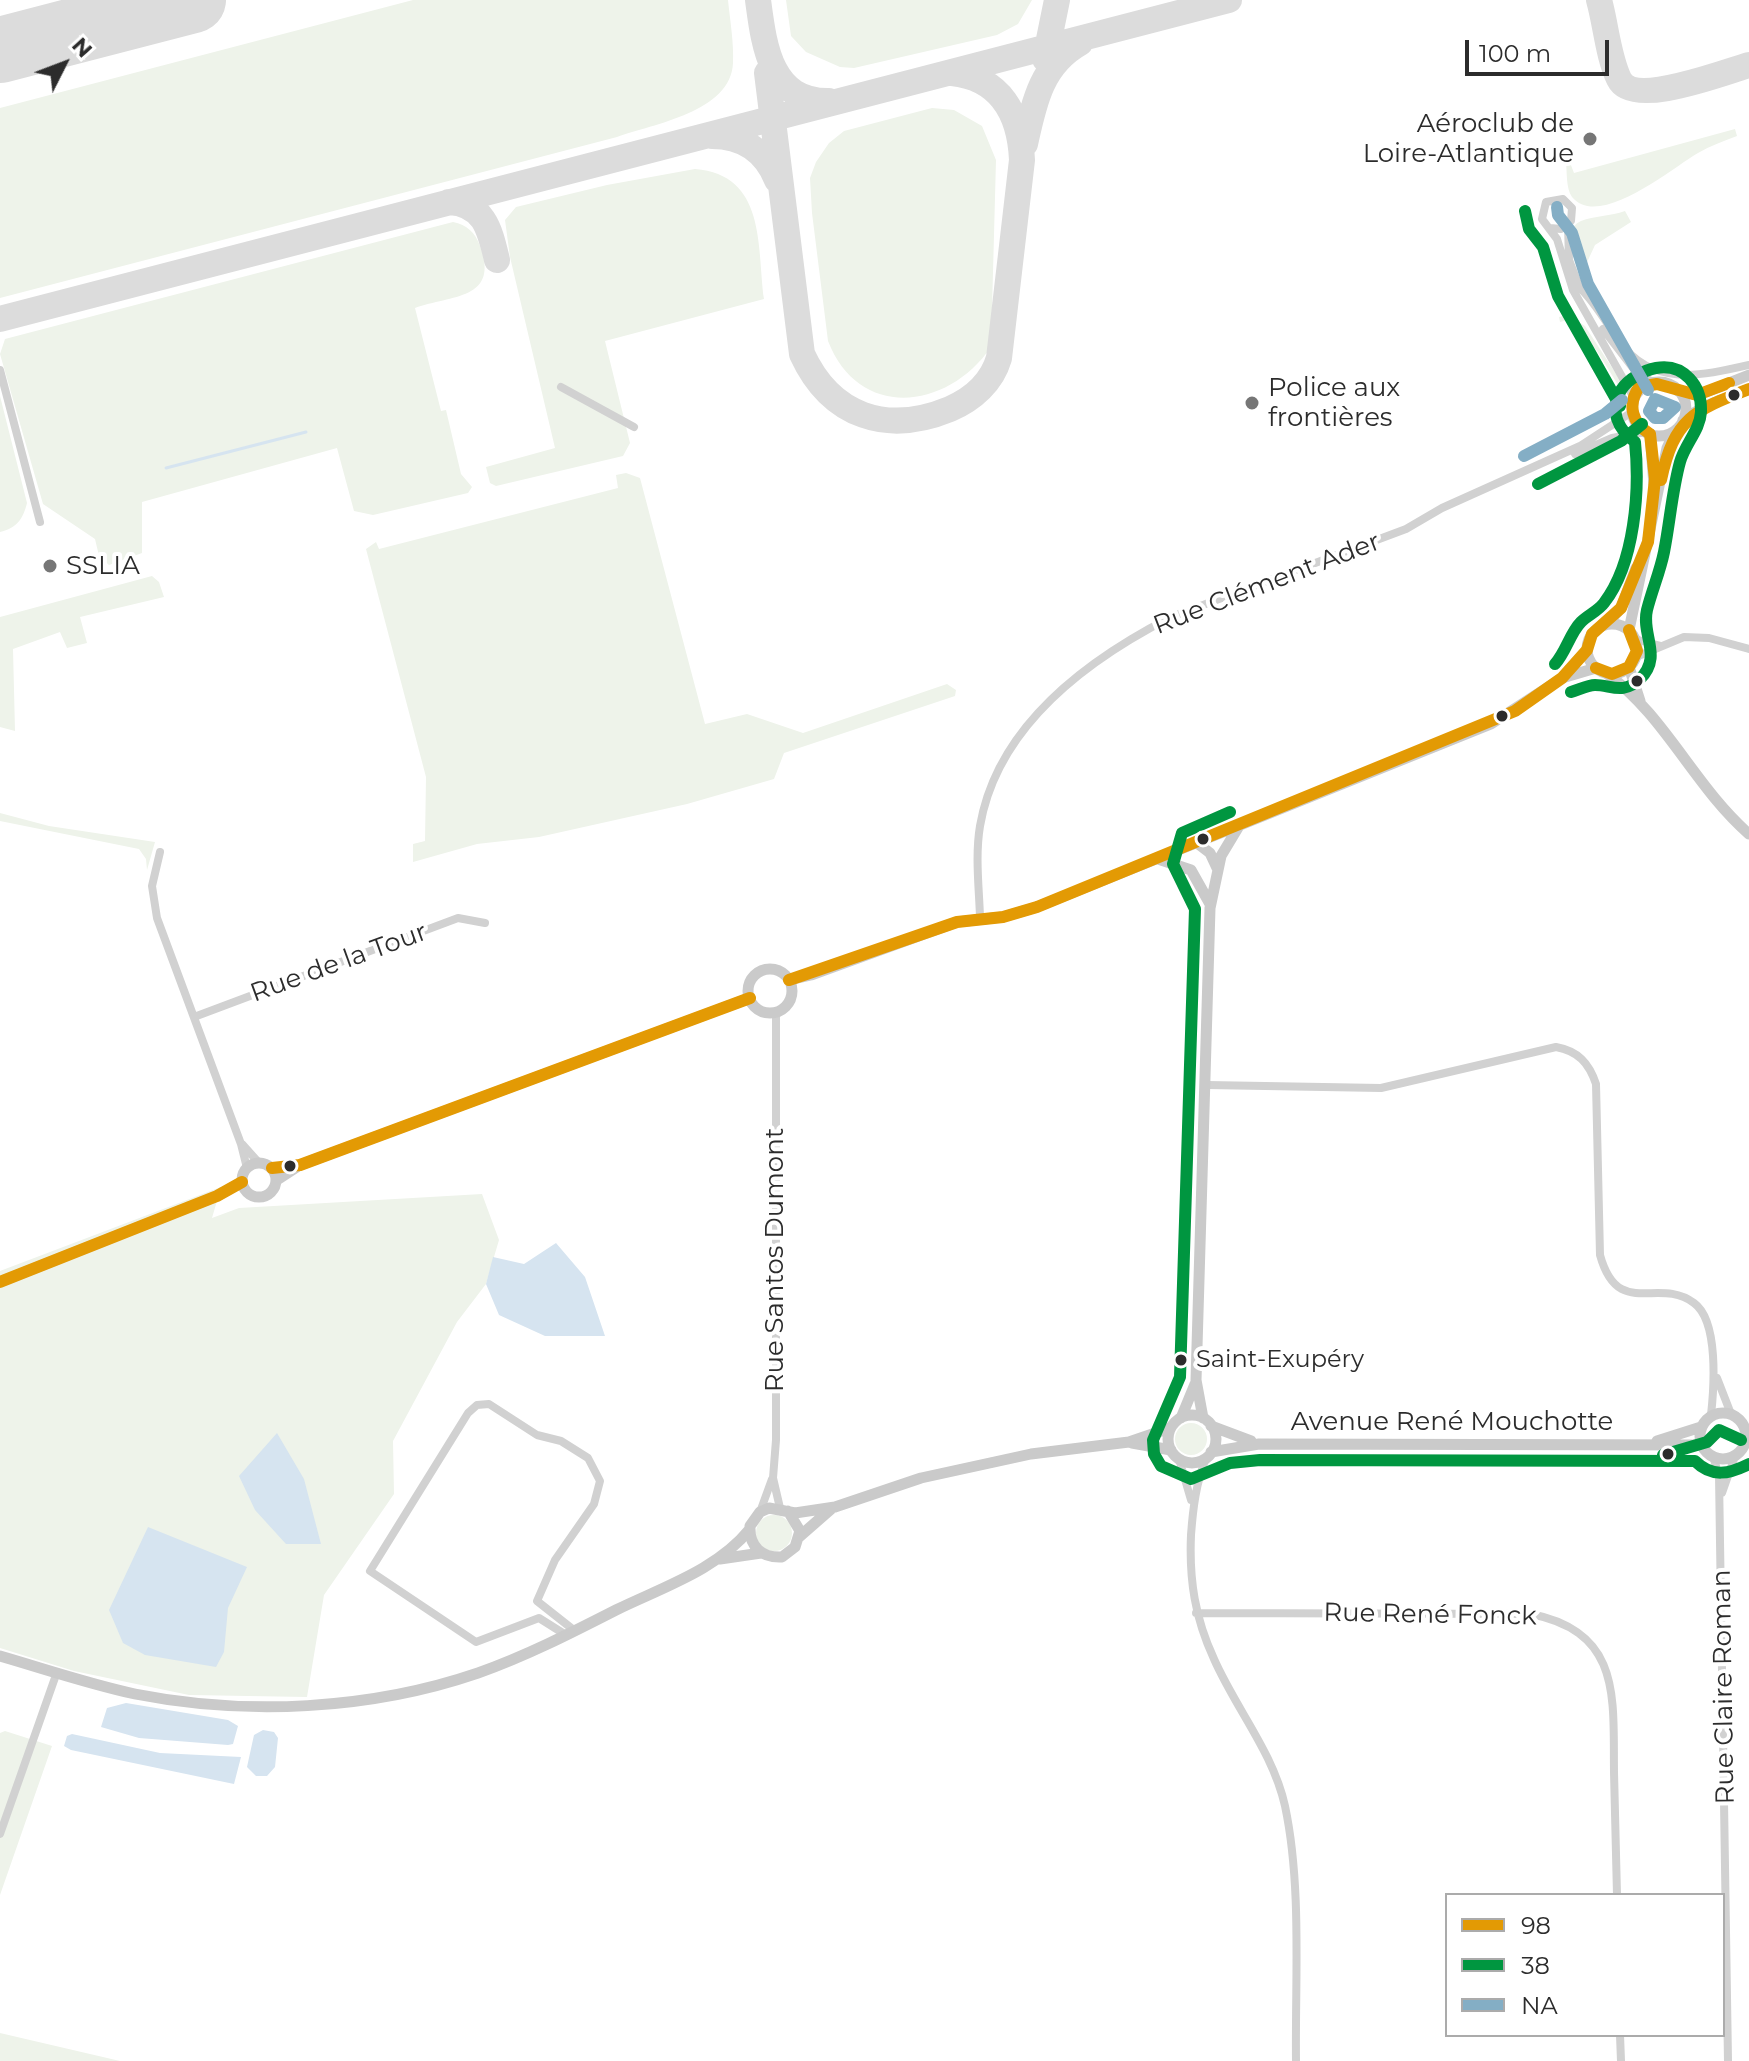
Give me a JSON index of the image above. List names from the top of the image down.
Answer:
{
  "streets": {
    "street": [
      "Rue Clément Ader",
      "Rue de la Tour",
      "Rue Santos Dumont",
      "Avenue René Mouchotte",
      "Rue René Fonck",
      "Rue Claire Roman"
    ]
  },
  "crossings": [
    ["Avenue René Mouchotte", "Rue Claire Roman"]
  ],
  "places": [
    "Aéroclub de Loire-Atlantique",
    "Police aux frontières",
    "SSLIA",
    "Saint-Exupéry"
  ],
  "lines": ["transit line NA", "transit line 38", "transit line 98"],
  "legend": ["98", "38", "NA"],
  "scale_bar": "100 m",
  "north": "top right"
}
